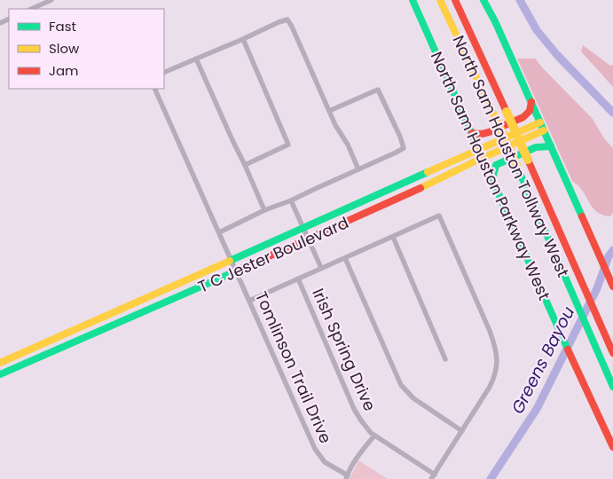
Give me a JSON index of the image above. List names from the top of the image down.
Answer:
{
  "streets": {
    "main road": ["North Sam Houston Tollway West", "North Sam Houston Parkway West", "T C Jester Boulevard"],
    "street": ["Irish Spring Drive", "Tomlinson Trail Drive"]
  },
  "crossings": [
    ["North Sam Houston Parkway West", "T C Jester Boulevard"],
    ["T C Jester Boulevard", "Tomlinson Trail Drive"]
  ],
  "water": ["Greens Bayou"],
  "legend": ["Fast", "Slow", "Jam"]
}
